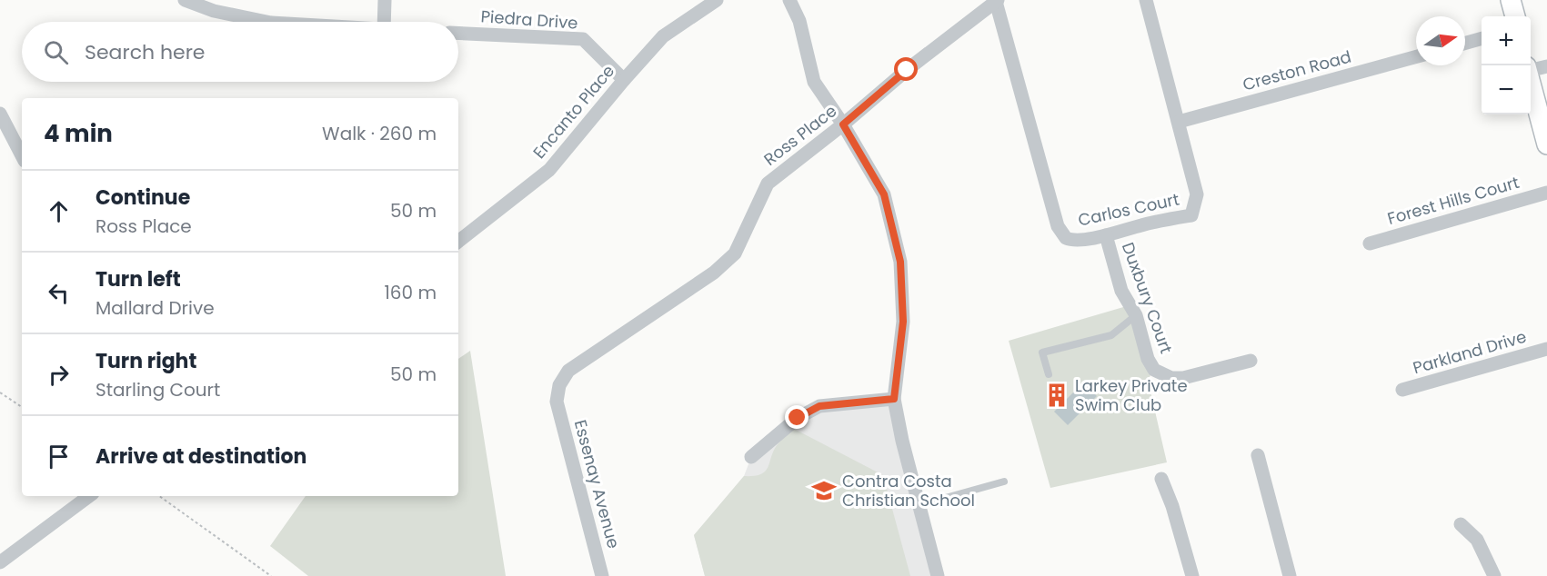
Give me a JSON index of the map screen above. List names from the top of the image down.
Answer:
{
  "streets": {
    "street": [
      "Piedra Drive",
      "Creston Road",
      "Encanto Place",
      "Ross Place",
      "Forest Hills Court",
      "Carlos Court",
      "Duxbury Court",
      "Parkland Drive",
      "Essenay Avenue"
    ]
  },
  "crossings": [
    ["Piedra Drive", "Encanto Place"],
    ["Creston Road", "Carlos Court"],
    ["Ross Place", "Carlos Court"],
    ["Ross Place", "Essenay Avenue"],
    ["Carlos Court", "Duxbury Court"]
  ],
  "places": {
    "building": ["Larkey Private Swim Club"],
    "school or university": ["Contra Costa Christian School"]
  },
  "north": "right",
  "page": {
    "map_buttons": ["+", "−"],
    "search": "Search here",
    "heading": ["4 min", "Walk · 260 m"],
    "list": [
      ["Continue", "Ross Place", "50 m"],
      ["Turn left", "Mallard Drive", "160 m"],
      ["Turn right", "Starling Court", "50 m"],
      "Arrive at destination"
    ]
  }
}
